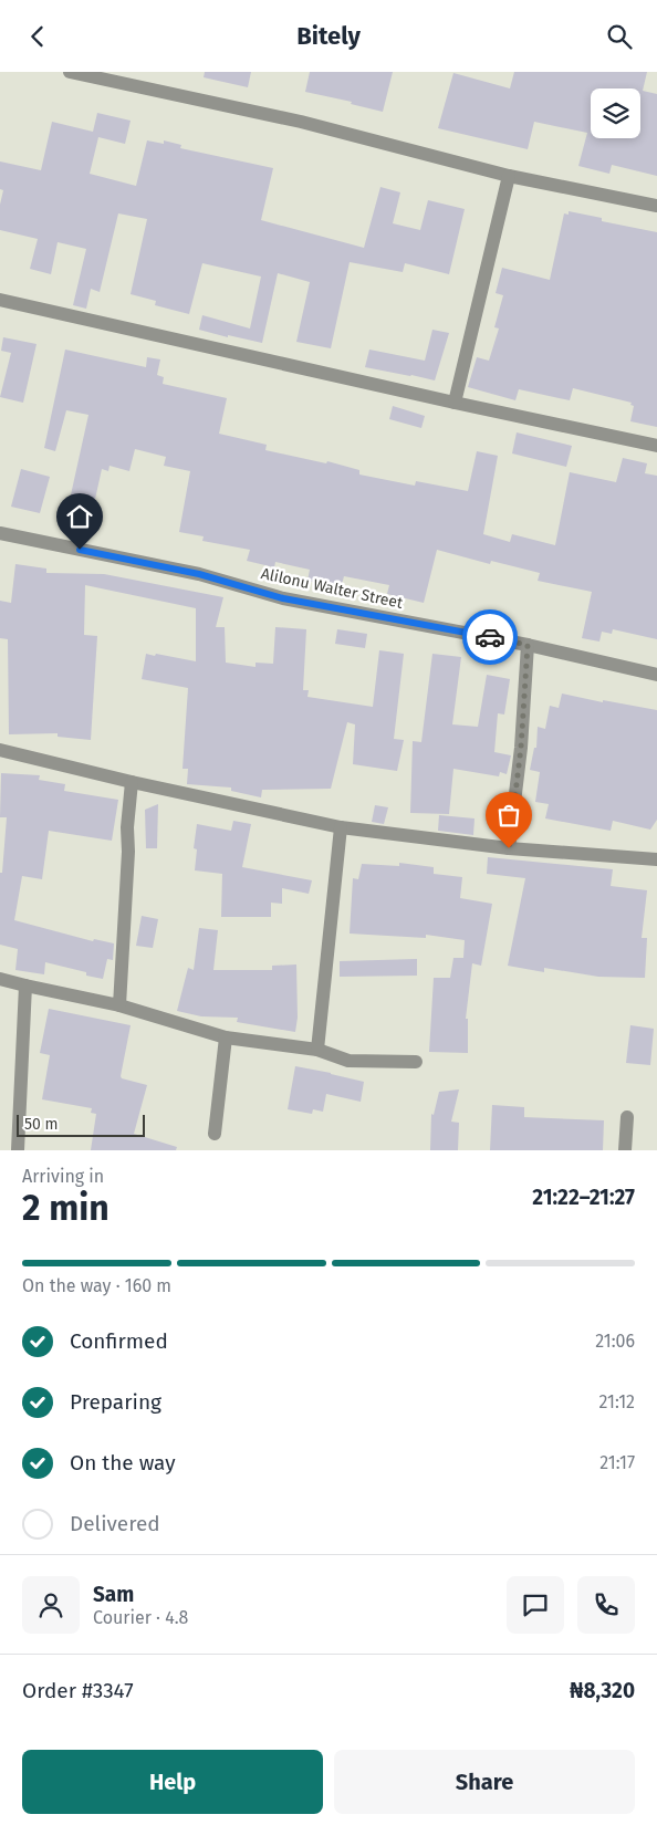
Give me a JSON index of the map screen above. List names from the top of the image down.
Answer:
{
  "streets": {
    "street": ["Alilonu Walter Street"]
  },
  "scale_bar": "50 m",
  "page": {
    "header": "Bitely",
    "scale": "50 m",
    "heading": ["2 min", "Arriving in", "21:22–21:27"],
    "panel": [
      "Sam",
      "Courier · 4.8",
      "Order #3347",
      "₦8,320"
    ],
    "bar": "On the way · 160 m",
    "list": [
      ["Confirmed", "21:06"],
      ["Preparing", "21:12"],
      ["On the way", "21:17"],
      "Delivered"
    ],
    "buttons": ["Help", "Share"]
  }
}
